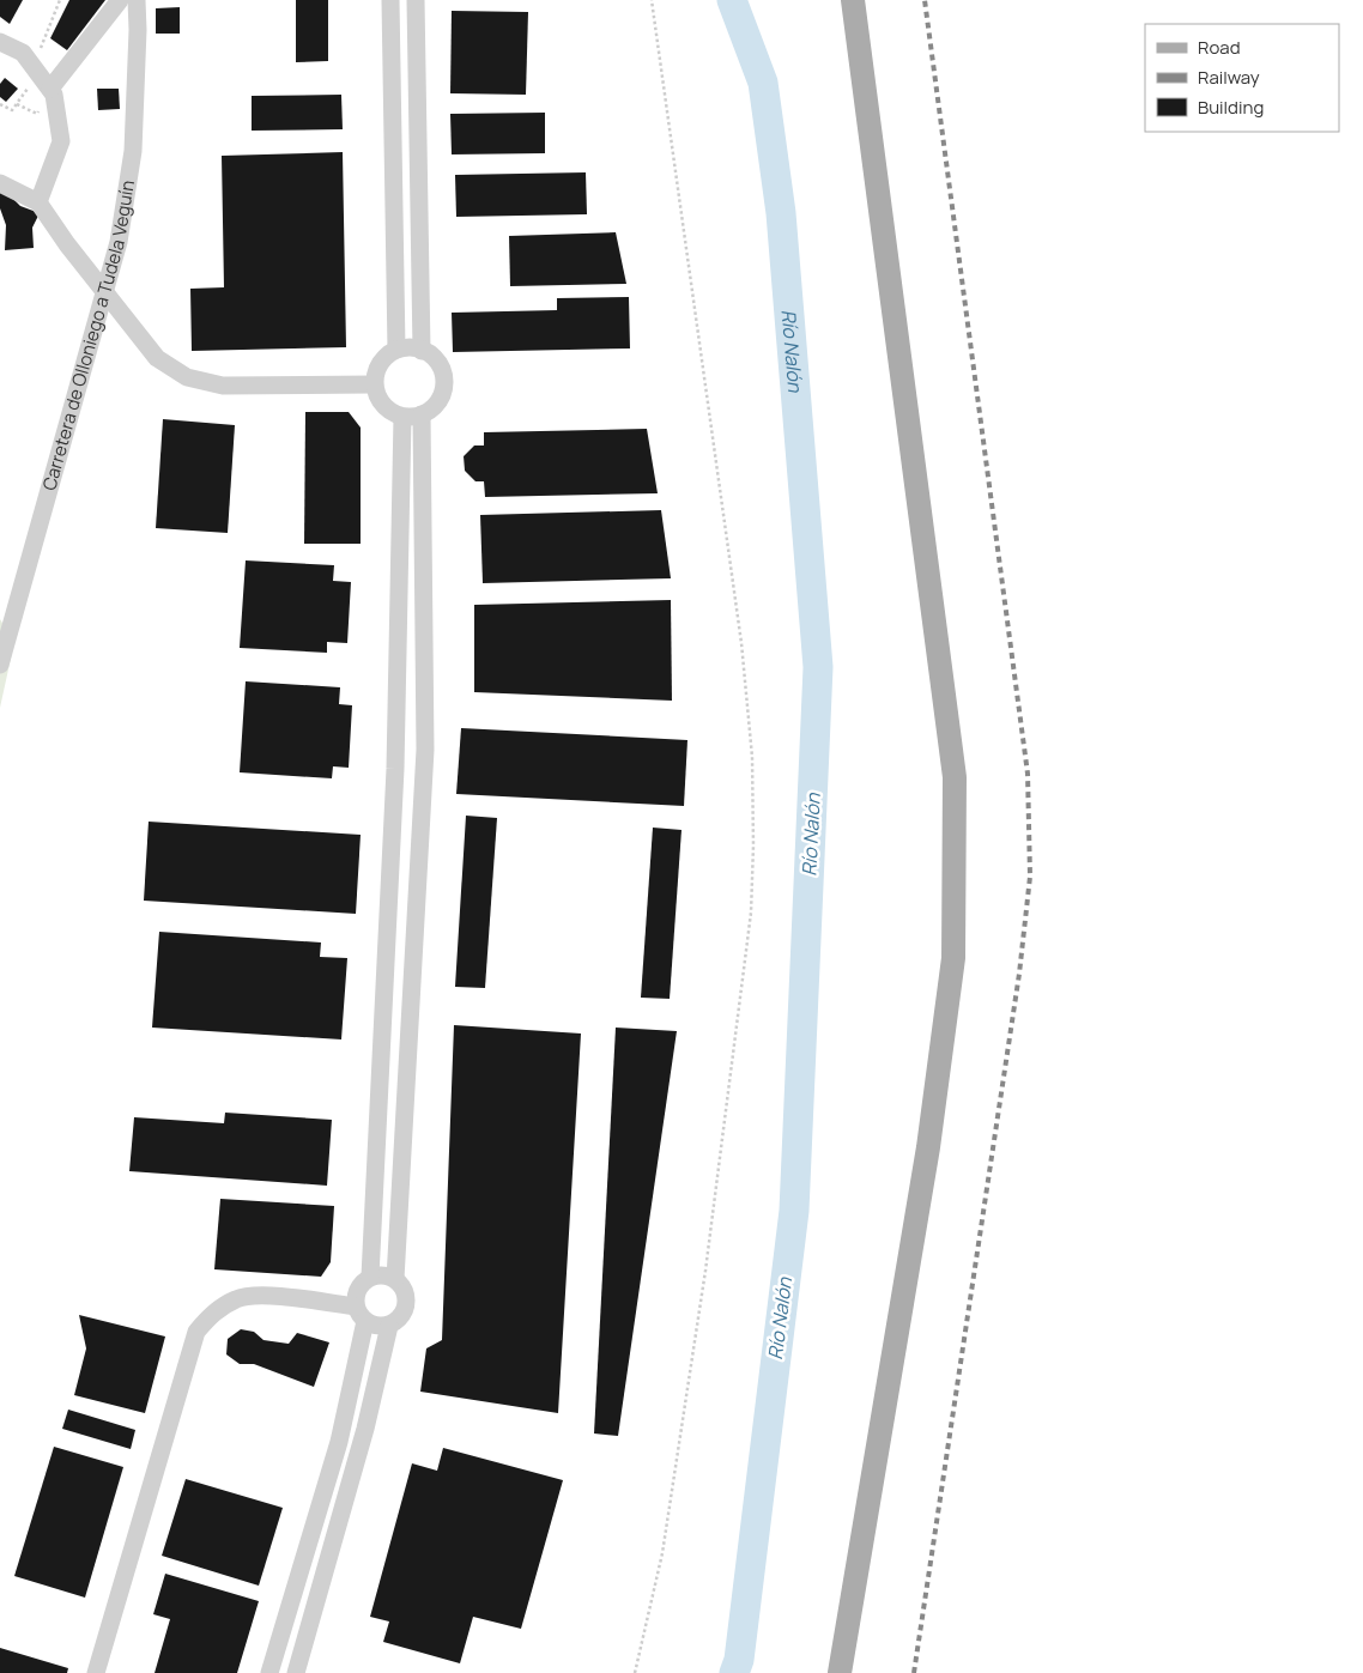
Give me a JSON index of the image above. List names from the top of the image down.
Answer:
{
  "streets": {
    "street": ["Carretera de Olloniego a Tudela Veguín"]
  },
  "water": ["Río Nalón"],
  "legend": ["Road", "Railway", "Building"]
}
